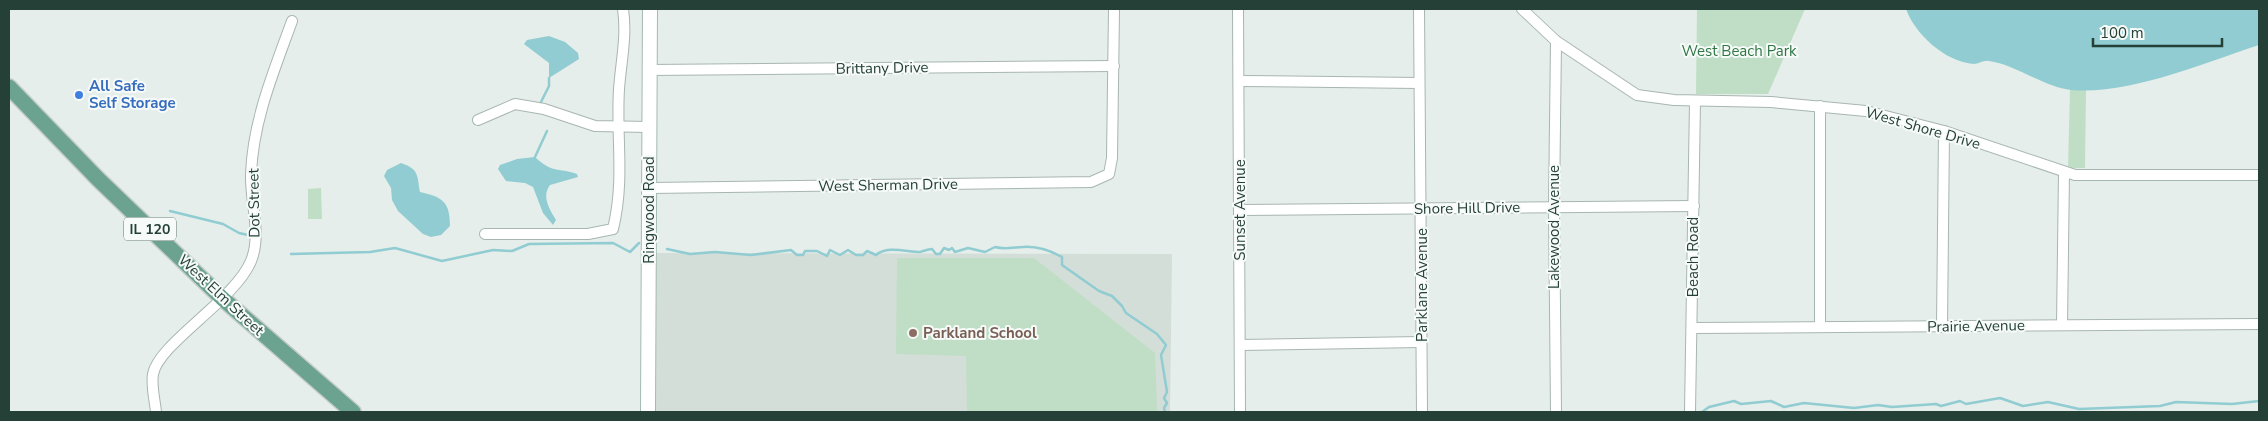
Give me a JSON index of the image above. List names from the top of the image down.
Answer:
{
  "streets": {
    "main road": ["IL 120", "West Elm Street"],
    "street": [
      "Brittany Drive",
      "West Shore Drive",
      "West Sherman Drive",
      "Dot Street",
      "Shore Hill Drive",
      "Ringwood Road",
      "Sunset Avenue",
      "Lakewood Avenue",
      "Beach Road",
      "Parklane Avenue",
      "Prairie Avenue"
    ]
  },
  "crossings": [
    ["Brittany Drive", "West Sherman Drive"],
    ["Brittany Drive", "Ringwood Road"],
    ["West Shore Drive", "Lakewood Avenue"],
    ["West Shore Drive", "Beach Road"],
    ["West Sherman Drive", "Ringwood Road"],
    ["Dot Street", "West Elm Street"],
    ["Shore Hill Drive", "Sunset Avenue"],
    ["Shore Hill Drive", "Lakewood Avenue"],
    ["Shore Hill Drive", "Beach Road"],
    ["Shore Hill Drive", "Parklane Avenue"],
    ["Beach Road", "Prairie Avenue"]
  ],
  "parks": ["West Beach Park"],
  "places": ["All Safe Self Storage", "Parkland School"],
  "scale_bar": "100 m"
}
